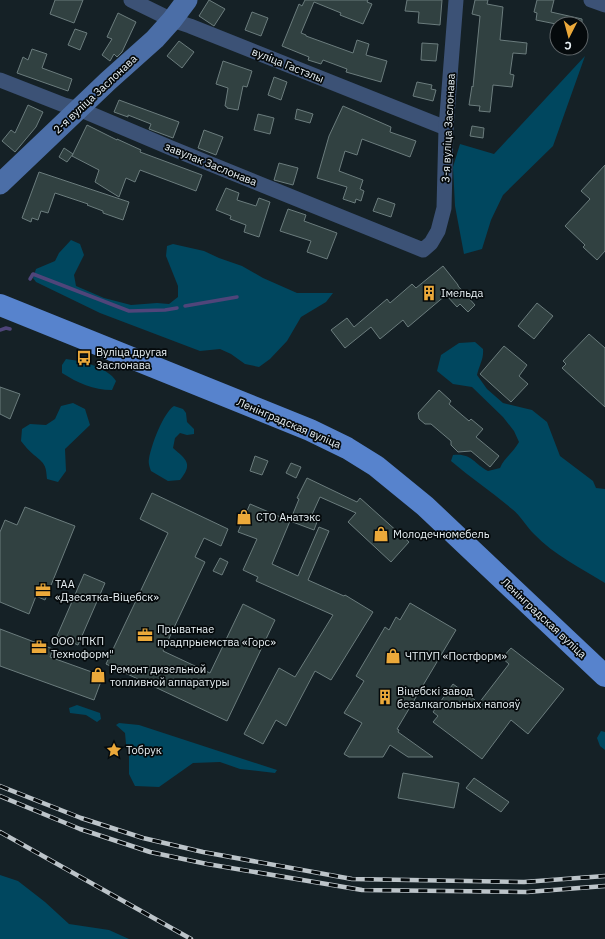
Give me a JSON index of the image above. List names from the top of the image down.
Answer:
{
  "streets": {
    "main road": ["2-я вуліца Заслонава", "Ленінградская вуліца"],
    "street": ["вуліца Гастэлы", "3-я вуліца Заслонава", "завулак Заслонава"]
  },
  "crossings": [
    ["вуліца Гастэлы", "2-я вуліца Заслонава"],
    ["вуліца Гастэлы", "3-я вуліца Заслонава"],
    ["2-я вуліца Заслонава", "завулак Заслонава"],
    ["3-я вуліца Заслонава", "завулак Заслонава"]
  ],
  "places": {
    "building": ["Імельда", "Віцебскі завод безалкагольных напояў"],
    "bus stop": ["Вуліца другая Заслонава"],
    "shop": [
      "СТО Анатэкс",
      "Молодечномебель",
      "ЧТПУП «Постформ»",
      "Ремонт дизельной топливной аппаратуры"
    ],
    "office": ["ТАА «Дзесятка-Віцебск»", "Прыватнае прадпрыемства «Горс»", "ООО \"ПКП Техноформ\""],
    "place": ["Тобрук"]
  },
  "north": "bottom"
}
